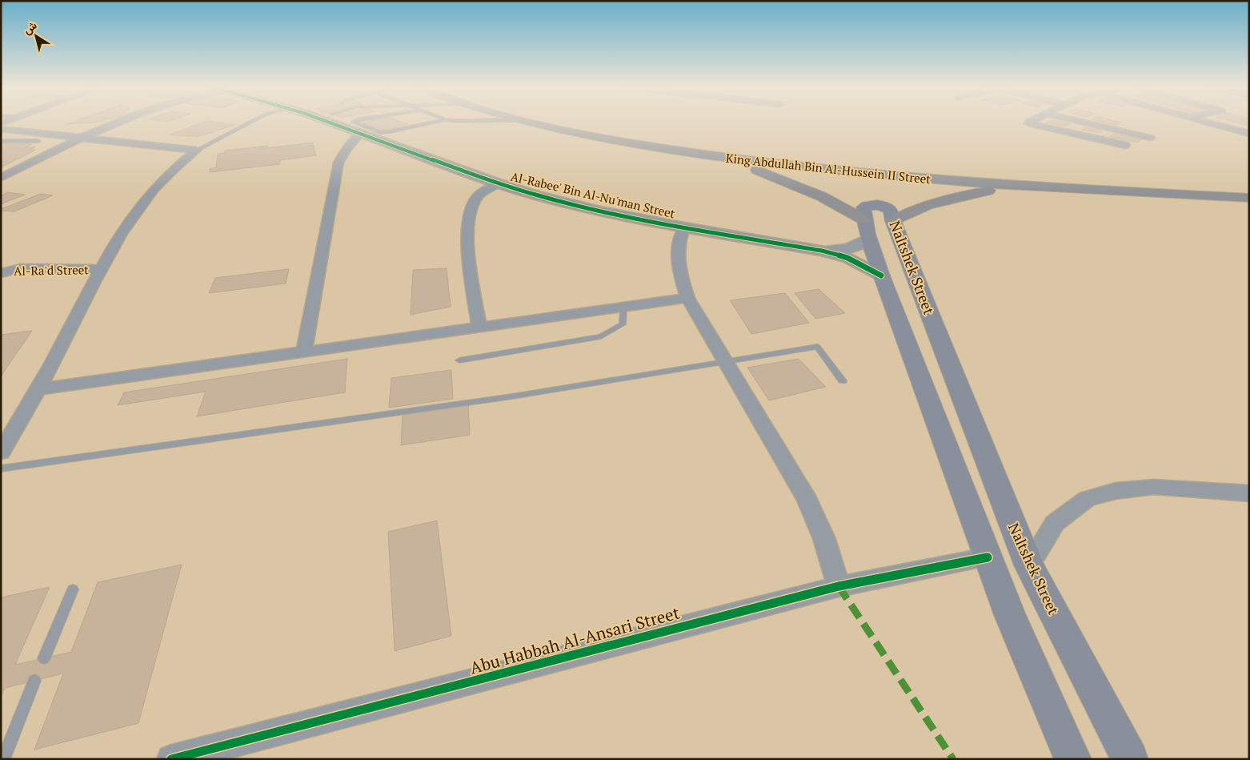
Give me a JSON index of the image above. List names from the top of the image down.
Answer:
{
  "streets": {
    "highway": ["King Abdullah Bin Al-Hussein II Street"],
    "main road": ["Naltshek Street"],
    "street": ["Al-Rabee' Bin Al-Nu'man Street", "Al-Ra'd Street", "Abu Habbah Al-Ansari Street"]
  },
  "crossings": [
    ["Al-Rabee' Bin Al-Nu'man Street", "Naltshek Street"]
  ],
  "north": "top left"
}
